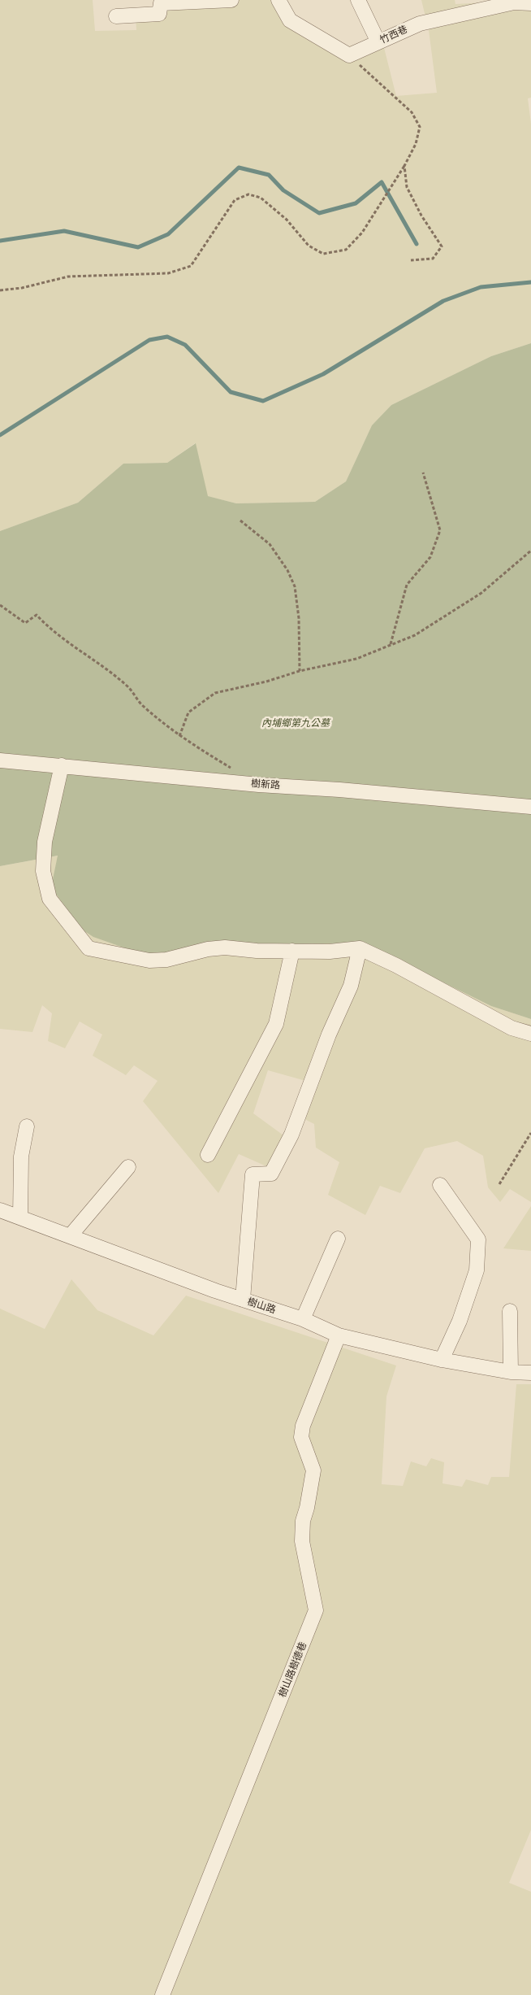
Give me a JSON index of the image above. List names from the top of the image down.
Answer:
{
  "streets": {
    "street": [
      "竹西巷",
      "樹新路",
      "樹山路",
      "樹山路樹德巷"
    ]
  },
  "crossings": [
    ["樹山路", "樹山路樹德巷"]
  ],
  "parks": ["內埔鄉第九公墓"]
}
